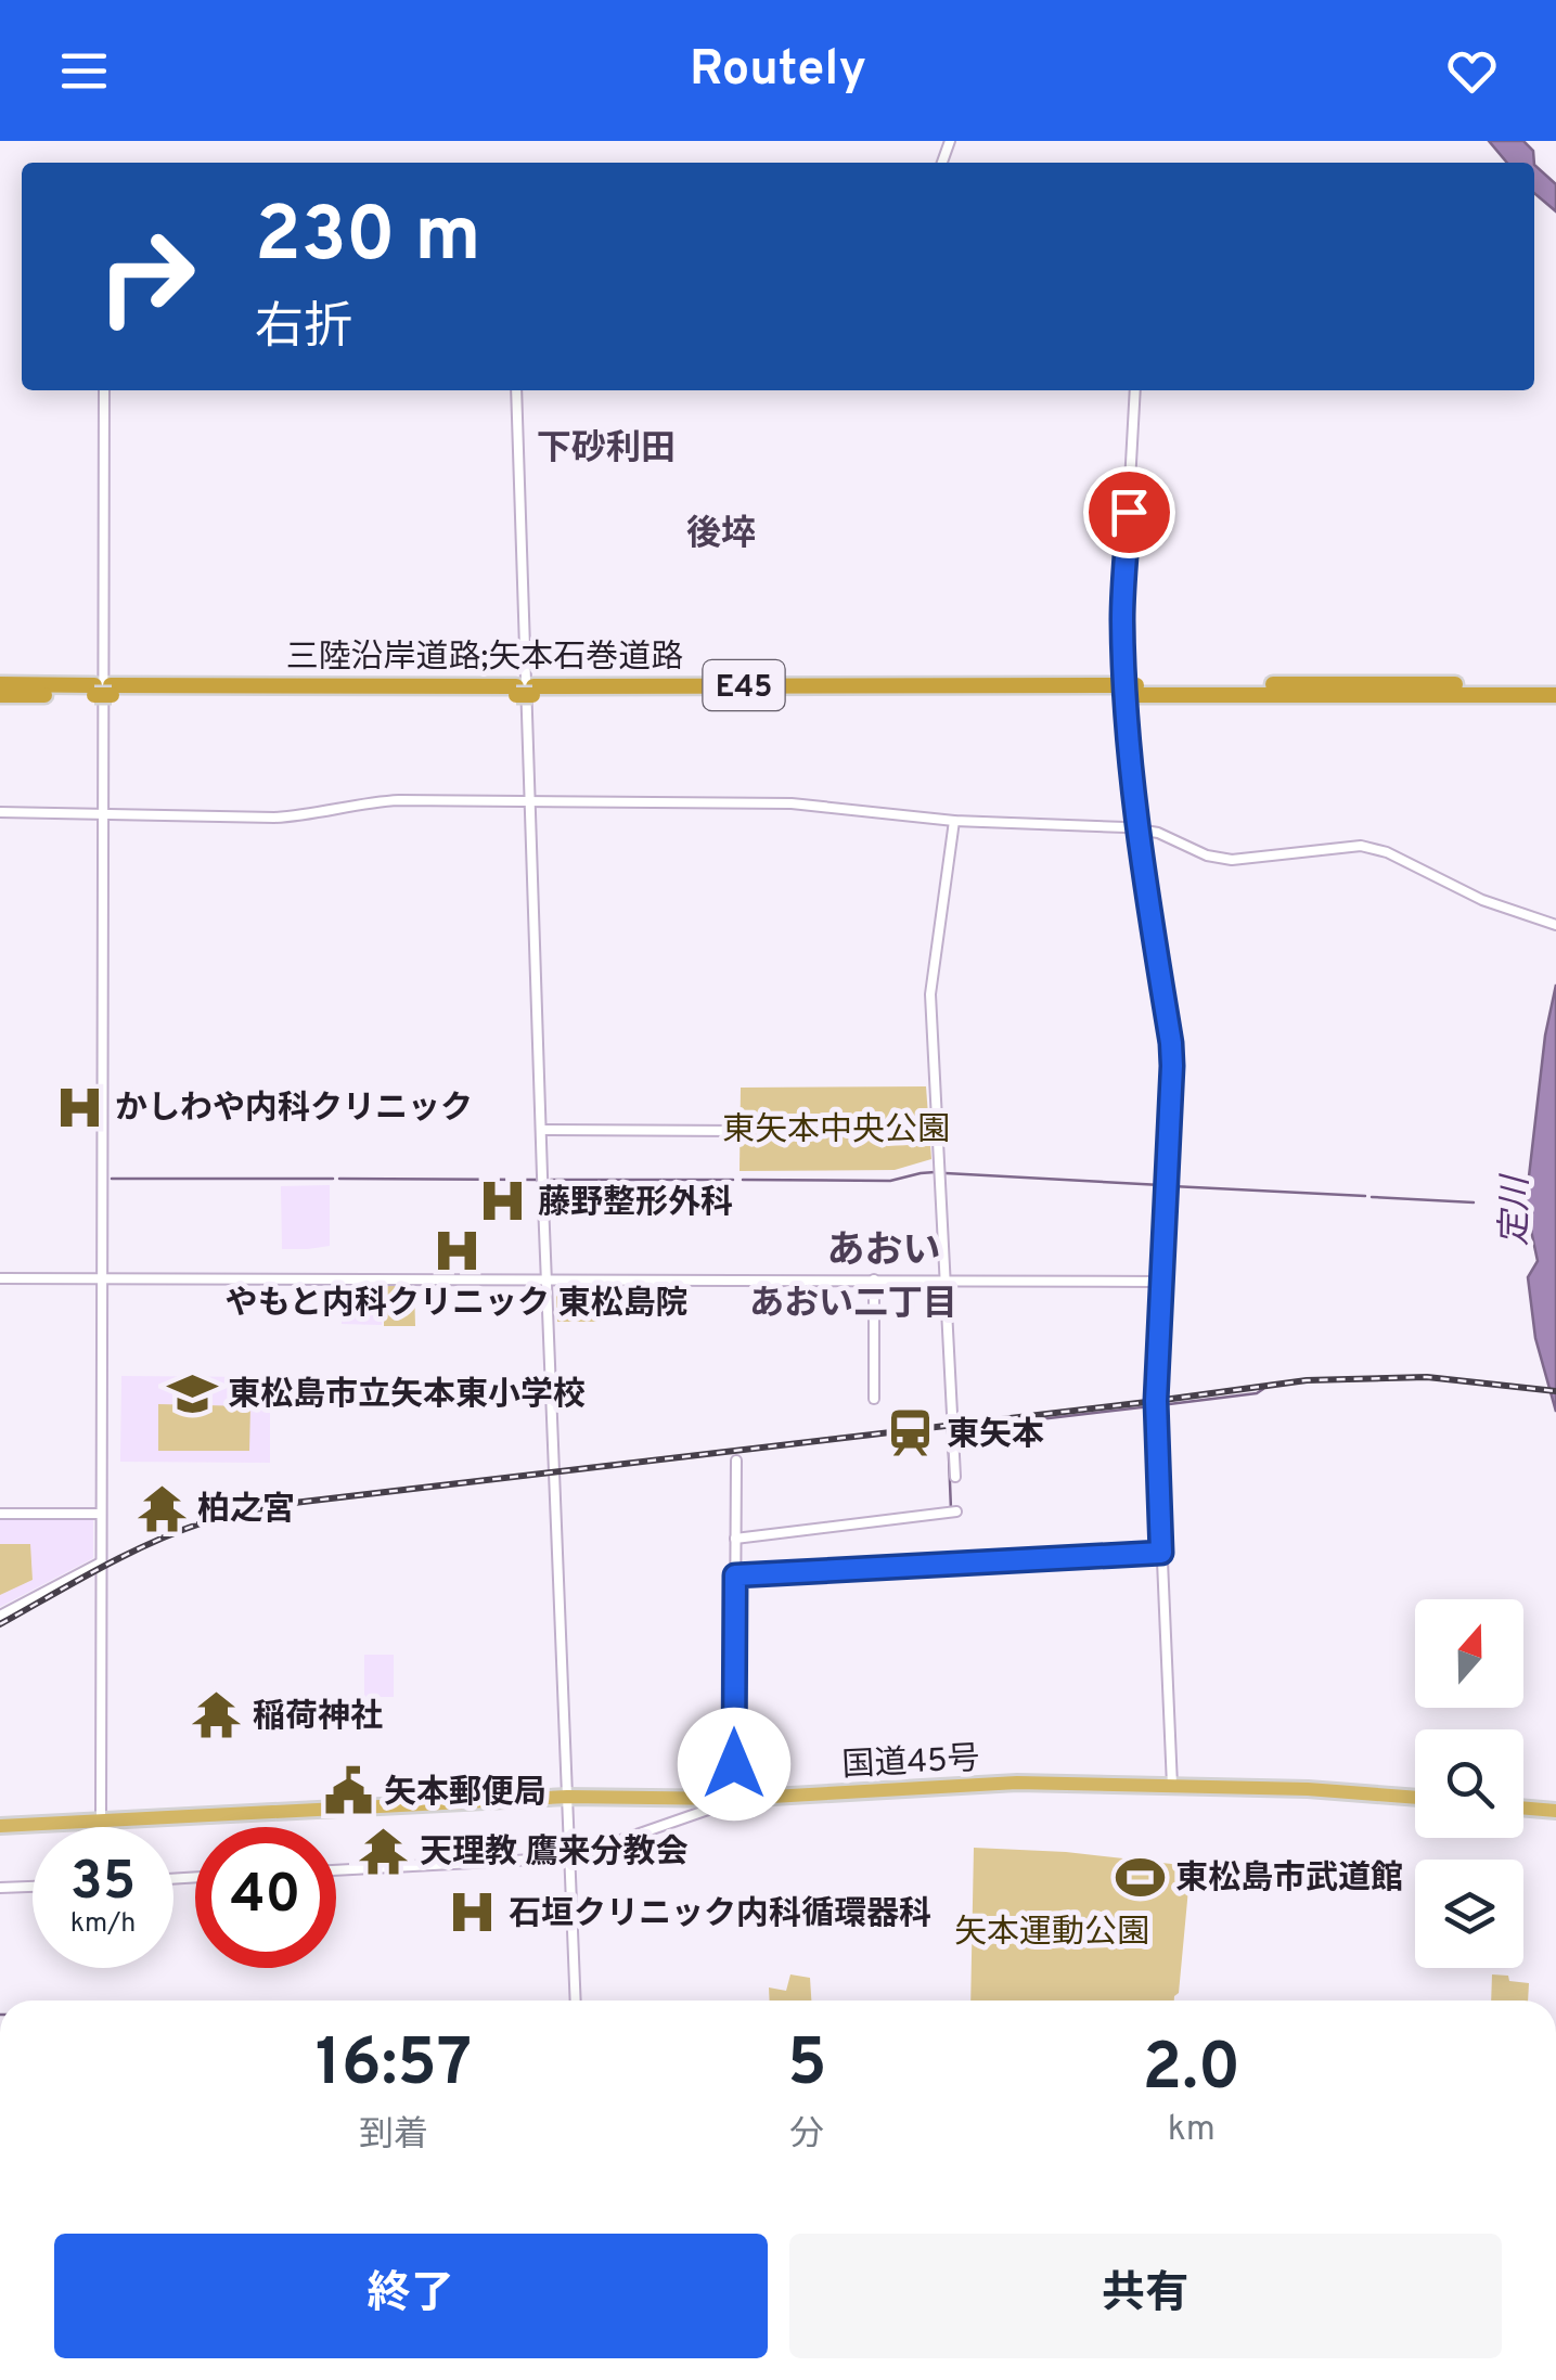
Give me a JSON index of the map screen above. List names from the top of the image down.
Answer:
{
  "streets": {
    "highway": ["三陸沿岸道路;矢本石巻道路", "E45", "国道45号"]
  },
  "districts": [
    "下砂利田",
    "後埣",
    "あおい",
    "あおい二丁目"
  ],
  "water": ["定川"],
  "parks": ["東矢本中央公園", "矢本運動公園"],
  "places": {
    "hospital": [
      "かしわや内科クリニック",
      "藤野整形外科",
      "やもと内科クリニック 東松島院",
      "石垣クリニック内科循環器科"
    ],
    "school or university": ["東松島市立矢本東小学校"],
    "station": ["東矢本"],
    "temple": ["柏之宮", "稲荷神社", "天理教 鷹来分教会"],
    "public building": ["矢本郵便局"],
    "sports": ["東松島市武道館"]
  },
  "north": "top",
  "page": {
    "header": "Routely",
    "turn": ["230 m", "右折"],
    "speed": "35 km/h",
    "limit": "40",
    "eta": [
      "16:57",
      "到着",
      "5",
      "分",
      "2.0",
      "km"
    ],
    "buttons": ["終了", "共有"]
  }
}
